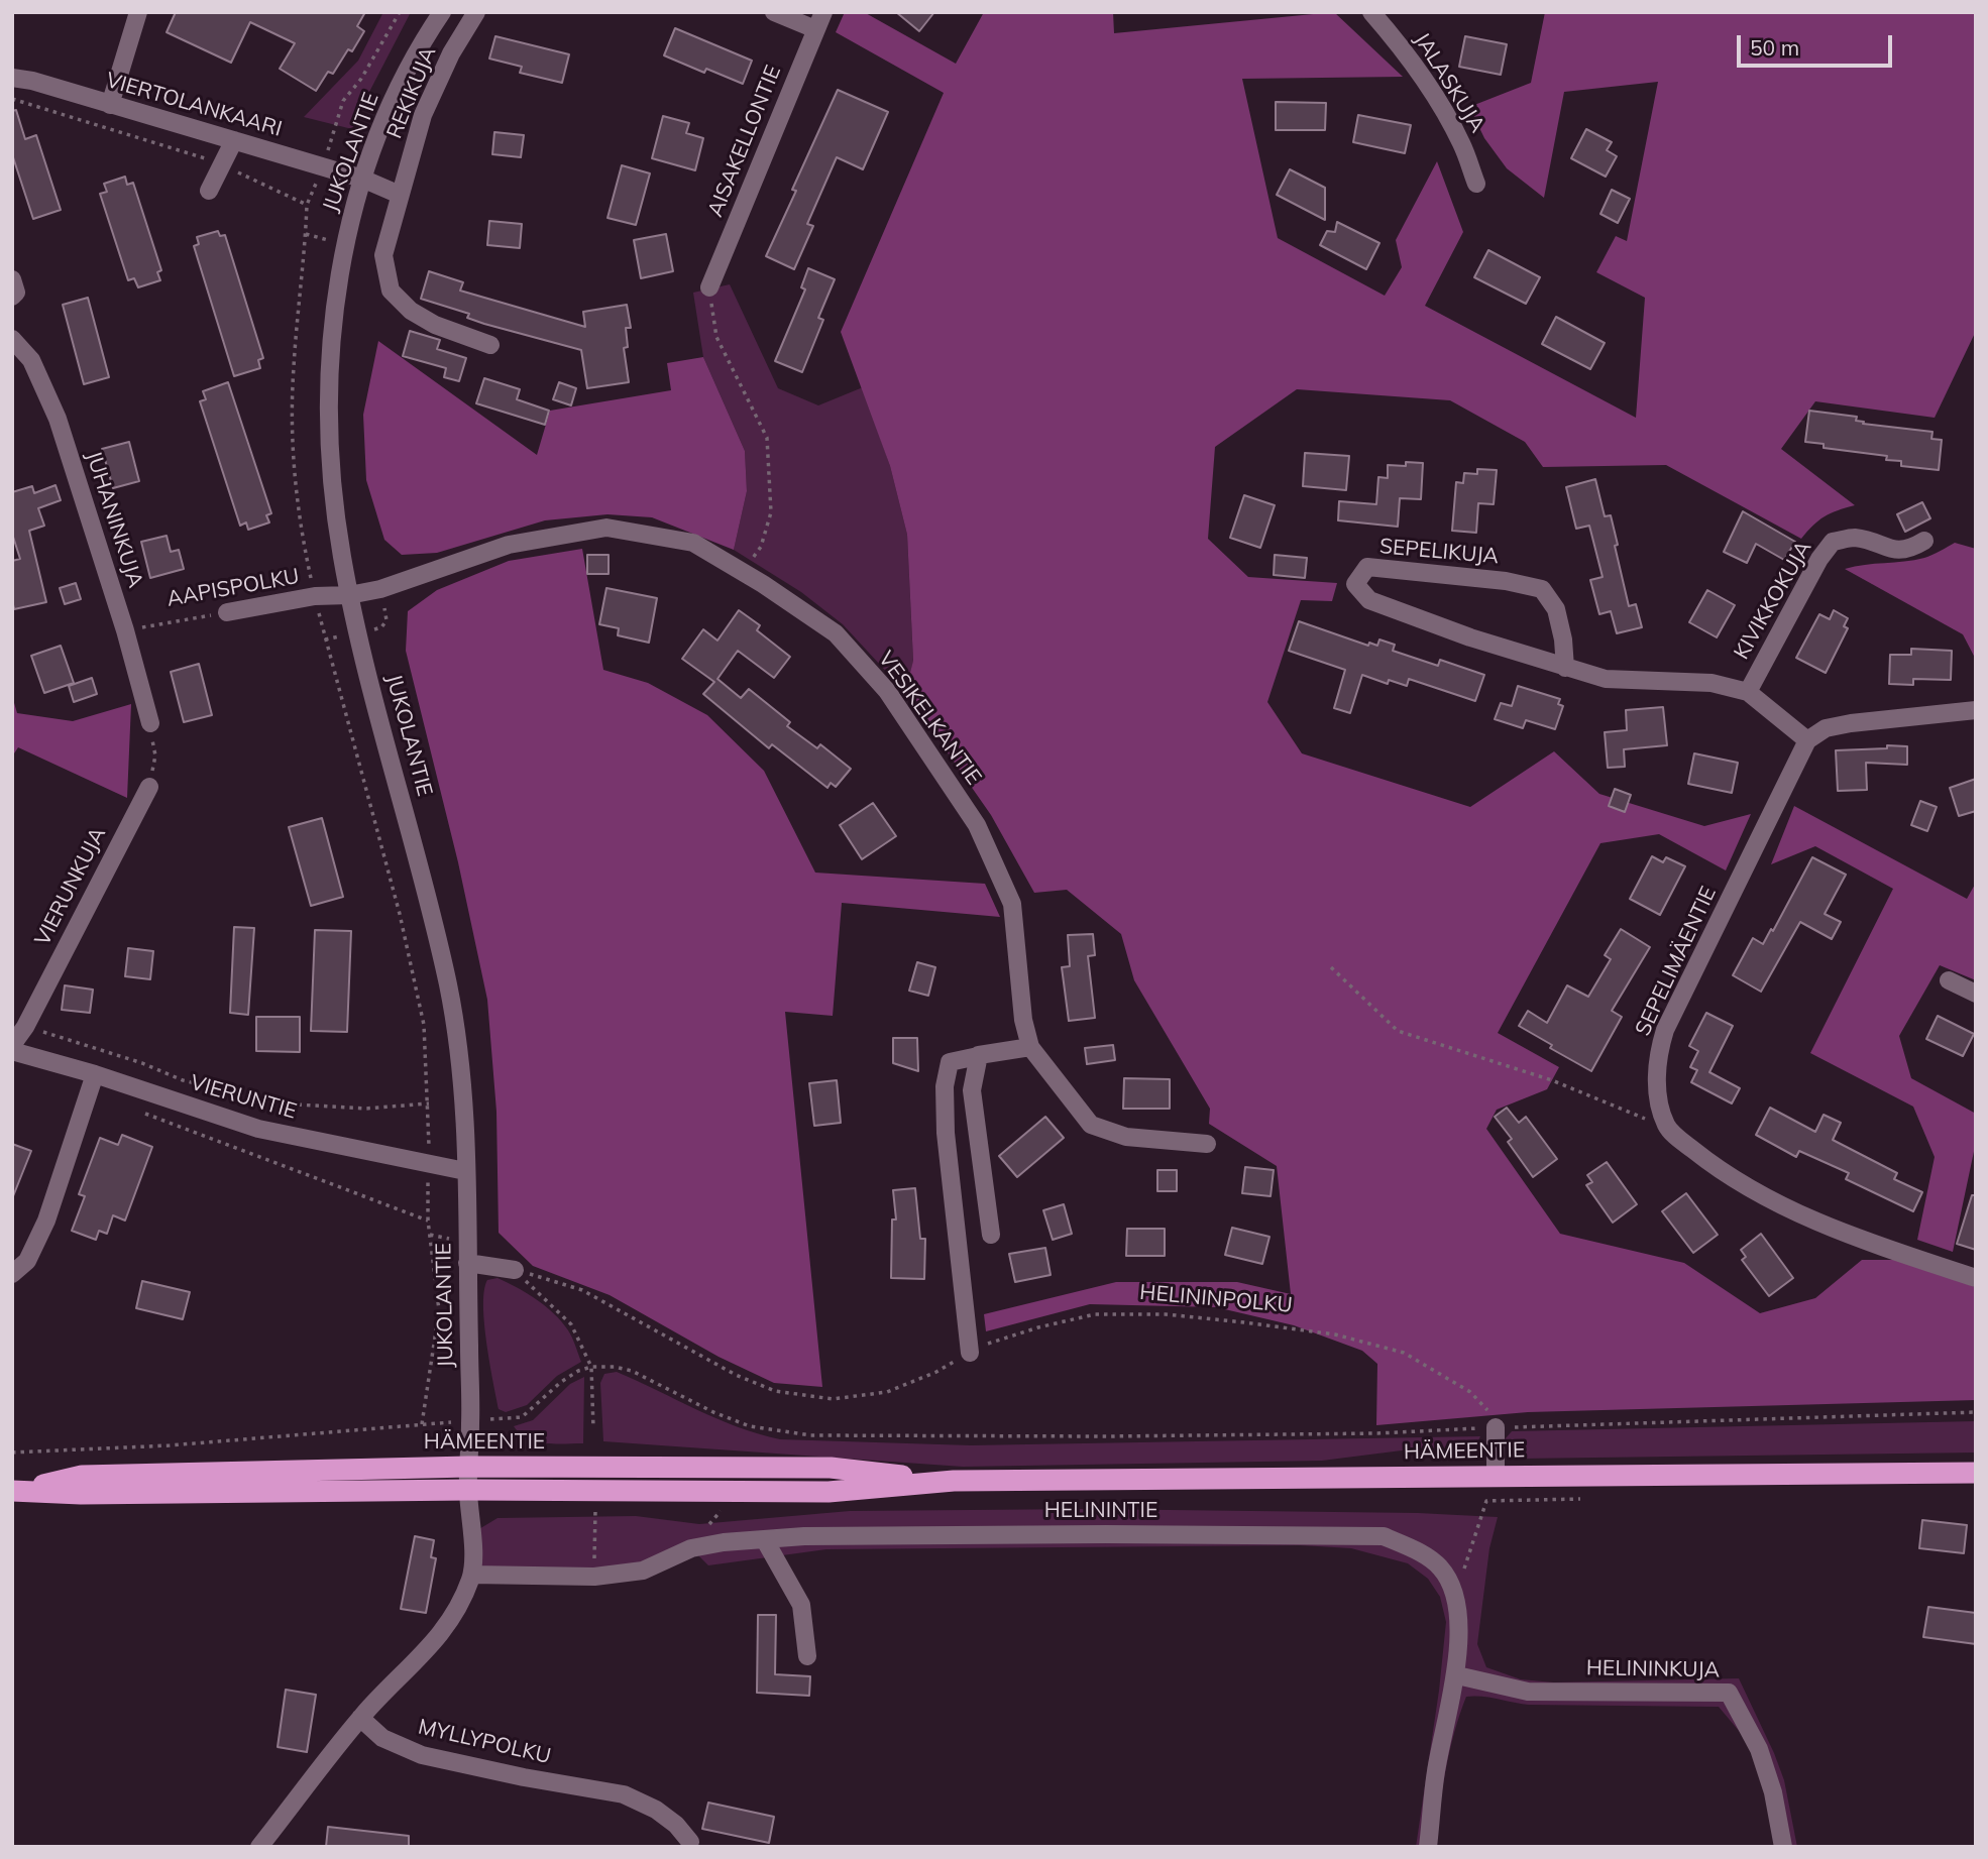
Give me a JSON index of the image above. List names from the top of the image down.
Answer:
{
  "streets": {
    "highway": ["HÄMEENTIE"],
    "street": [
      "JALASKUJA",
      "REKIKUJA",
      "VIERTOLANKAARI",
      "AISAKELLONTIE",
      "JUKOLANTIE",
      "JUHANINKUJA",
      "SEPELIKUJA",
      "AAPISPOLKU",
      "KIVIKKOKUJA",
      "VESIKELKANTIE",
      "VIERUNKUJA",
      "SEPELIMÄENTIE",
      "VIERUNTIE",
      "HELININTIE",
      "HELININKUJA",
      "MYLLYPOLKU"
    ],
    "path": ["HELININPOLKU"]
  },
  "crossings": [
    ["VIERTOLANKAARI", "JUKOLANTIE"],
    ["JUKOLANTIE", "AAPISPOLKU"],
    ["JUKOLANTIE", "VESIKELKANTIE"],
    ["JUKOLANTIE", "VIERUNTIE"],
    ["JUKOLANTIE", "HÄMEENTIE"],
    ["JUHANINKUJA", "AAPISPOLKU"],
    ["SEPELIKUJA", "KIVIKKOKUJA"],
    ["SEPELIKUJA", "SEPELIMÄENTIE"],
    ["AAPISPOLKU", "VESIKELKANTIE"]
  ],
  "scale_bar": "50 m"
}
